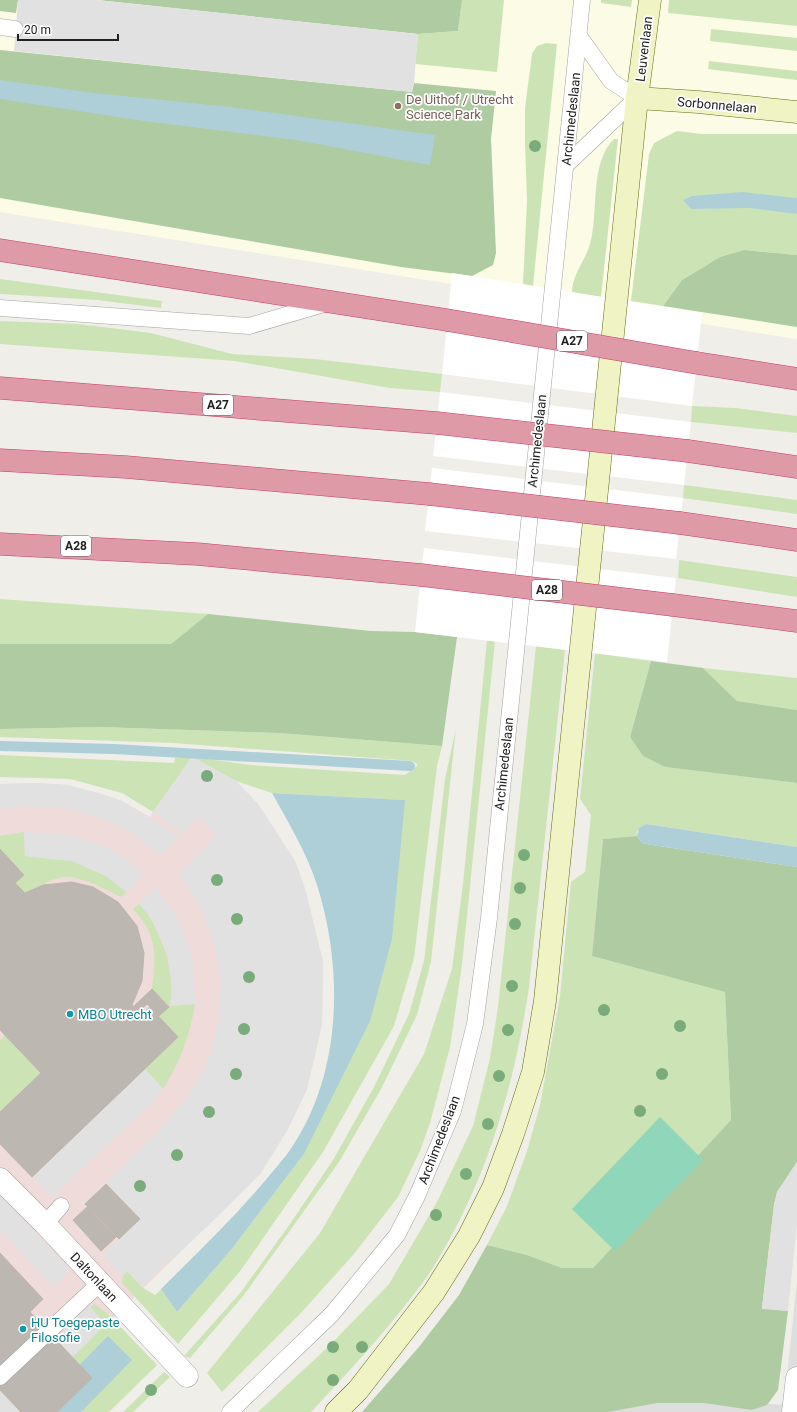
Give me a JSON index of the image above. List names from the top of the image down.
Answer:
{
  "streets": {
    "highway": ["A27", "A28"],
    "main road": ["Leuvenlaan", "Sorbonnelaan"],
    "street": ["Daltonlaan"],
    "lane": ["Archimedeslaan"]
  },
  "crossings": [
    ["Leuvenlaan", "Sorbonnelaan"],
    ["Sorbonnelaan", "Archimedeslaan"]
  ],
  "places": ["De Uithof / Utrecht Science Park", "MBO Utrecht", "HU Toegepaste Filosofie"],
  "scale_bar": "20 m"
}
